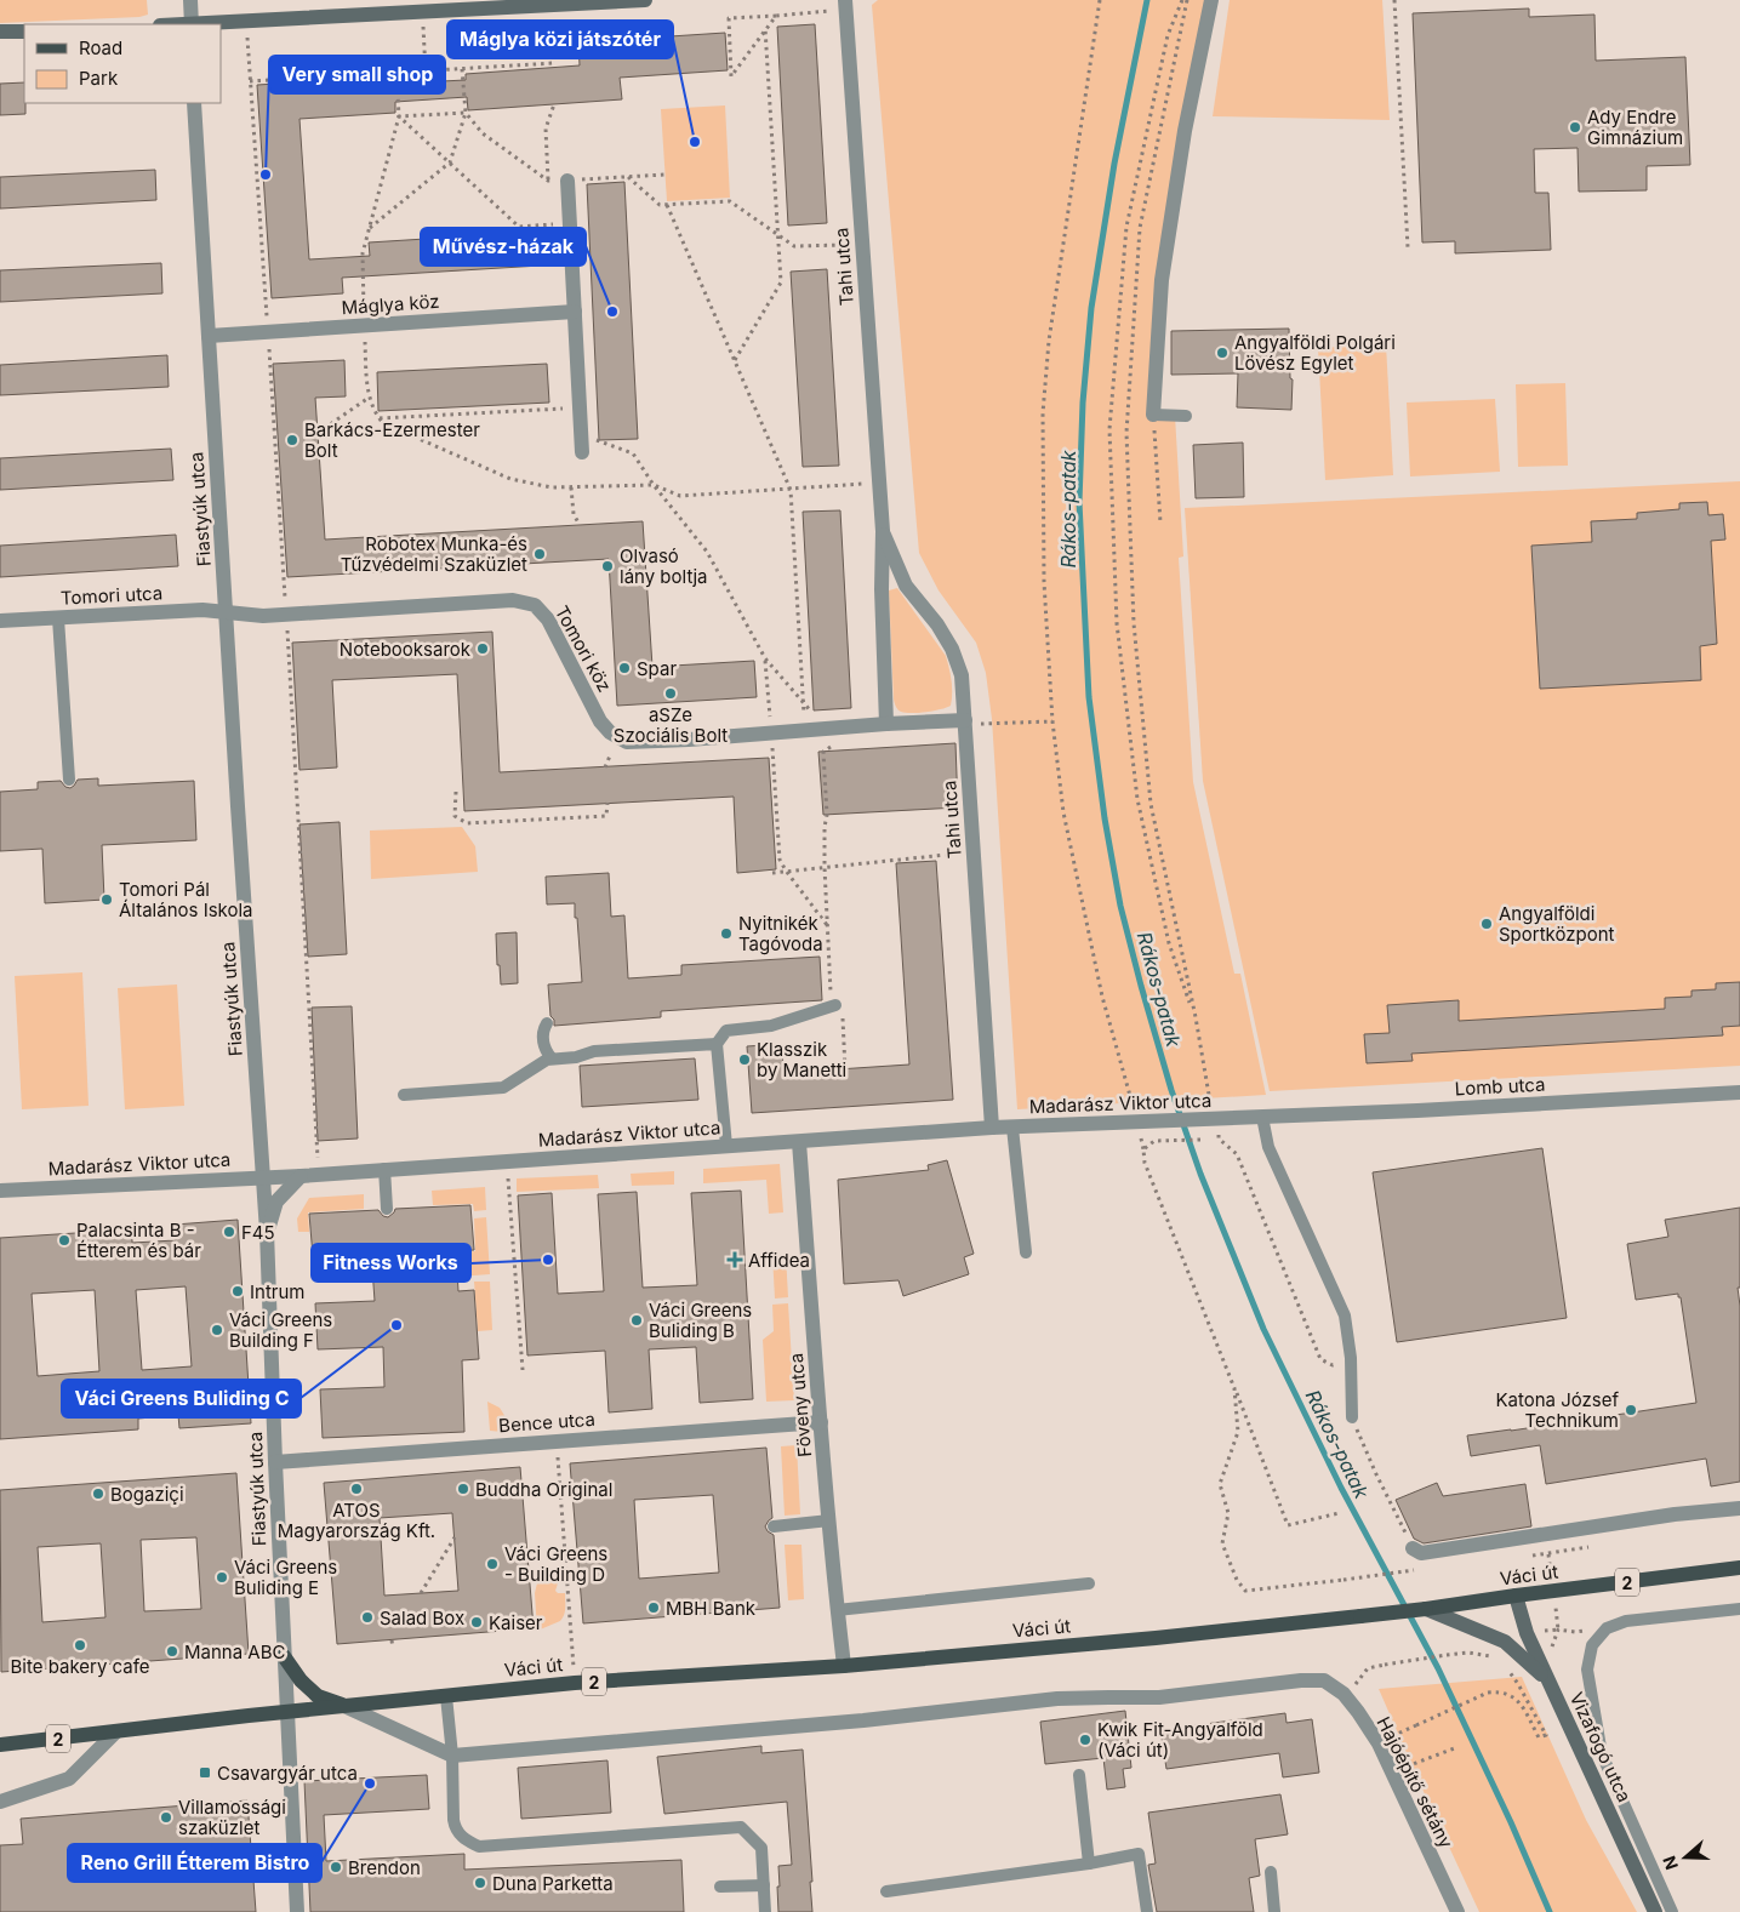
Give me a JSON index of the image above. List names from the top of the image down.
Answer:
{
  "streets": {
    "main road": ["Váci út", "2"],
    "street": [
      "Tahi utca",
      "Máglya köz",
      "Fiastyúk utca",
      "Tomori utca",
      "Tomori köz",
      "Lomb utca",
      "Madarász Viktor utca",
      "Föveny utca",
      "Bence utca",
      "Vizafogó utca",
      "Hajóépítő sétány"
    ]
  },
  "crossings": [
    ["Tahi utca", "Tomori köz"],
    ["Tahi utca", "Madarász Viktor utca"],
    ["Máglya köz", "Fiastyúk utca"],
    ["Fiastyúk utca", "Tomori utca"],
    ["Fiastyúk utca", "Tomori köz"],
    ["Fiastyúk utca", "Madarász Viktor utca"],
    ["Fiastyúk utca", "Bence utca"],
    ["Fiastyúk utca", "Váci út"],
    ["Tomori utca", "Tomori köz"],
    ["Lomb utca", "Madarász Viktor utca"],
    ["Madarász Viktor utca", "Föveny utca"],
    ["Föveny utca", "Bence utca"],
    ["Föveny utca", "Váci út"],
    ["Váci út", "Vizafogó utca"]
  ],
  "water": ["Rákos-patak"],
  "places": {
    "other": [
      "Ady Endre Gimnázium",
      "Máglya közi játszótér",
      "Very small shop",
      "Művész-házak",
      "Angyalföldi Polgári Lövész Egylet",
      "Barkács-Ezermester Bolt",
      "Robotex Munka-és Tűzvédelmi Szaküzlet",
      "Olvasó lány boltja",
      "Notebooksarok",
      "Spar",
      "aSZe Szociális Bolt",
      "Tomori Pál Általános Iskola",
      "Angyalföldi Sportközpont",
      "Nyitnikék Tagóvoda",
      "Klasszik by Manetti",
      "F45",
      "Palacsinta B - Étterem és bár",
      "Fitness Works",
      "Intrum",
      "Váci Greens Buliding B",
      "Váci Greens Buliding C",
      "Váci Greens Building F",
      "Katona József Technikum",
      "ATOS Magyarország Kft.",
      "Buddha Original",
      "Bogaziçi",
      "Váci Greens - Building D",
      "Váci Greens Buliding E",
      "MBH Bank",
      "Salad Box",
      "Kaiser",
      "Bite bakery cafe",
      "Manna ABC",
      "Kwik Fit-Angyalföld (Váci út)",
      "Reno Grill Étterem Bistro",
      "Villamossági szaküzlet",
      "Brendon",
      "Duna Parketta"
    ],
    "health": ["Affidea"],
    "transit": ["Csavargyár utca"]
  },
  "legend": ["Road", "Park"],
  "north": "left"
}
